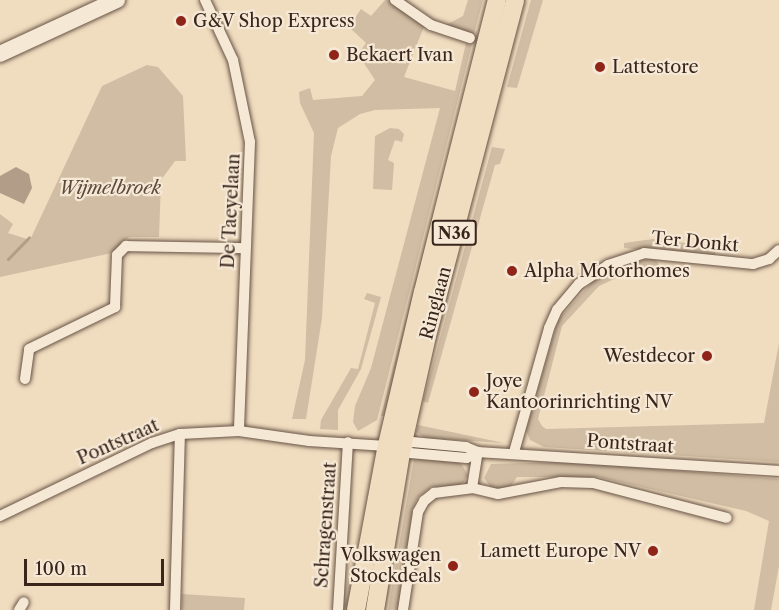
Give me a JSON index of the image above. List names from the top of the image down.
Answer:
{
  "streets": {
    "main road": ["N36", "Ringlaan"],
    "street": [
      "De Taeyelaan",
      "Ter Donkt",
      "Pontstraat",
      "Schragenstraat"
    ]
  },
  "crossings": [
    ["De Taeyelaan", "Pontstraat"],
    ["Ter Donkt", "Pontstraat"],
    ["Ringlaan", "Pontstraat"],
    ["Pontstraat", "Schragenstraat"]
  ],
  "parks": ["Wijmelbroek"],
  "places": [
    "G&V Shop Express",
    "Bekaert Ivan",
    "Lattestore",
    "Alpha Motorhomes",
    "Westdecor",
    "Joye Kantoorinrichting NV",
    "Lamett Europe NV",
    "Volkswagen Stockdeals"
  ],
  "scale_bar": "100 m"
}
